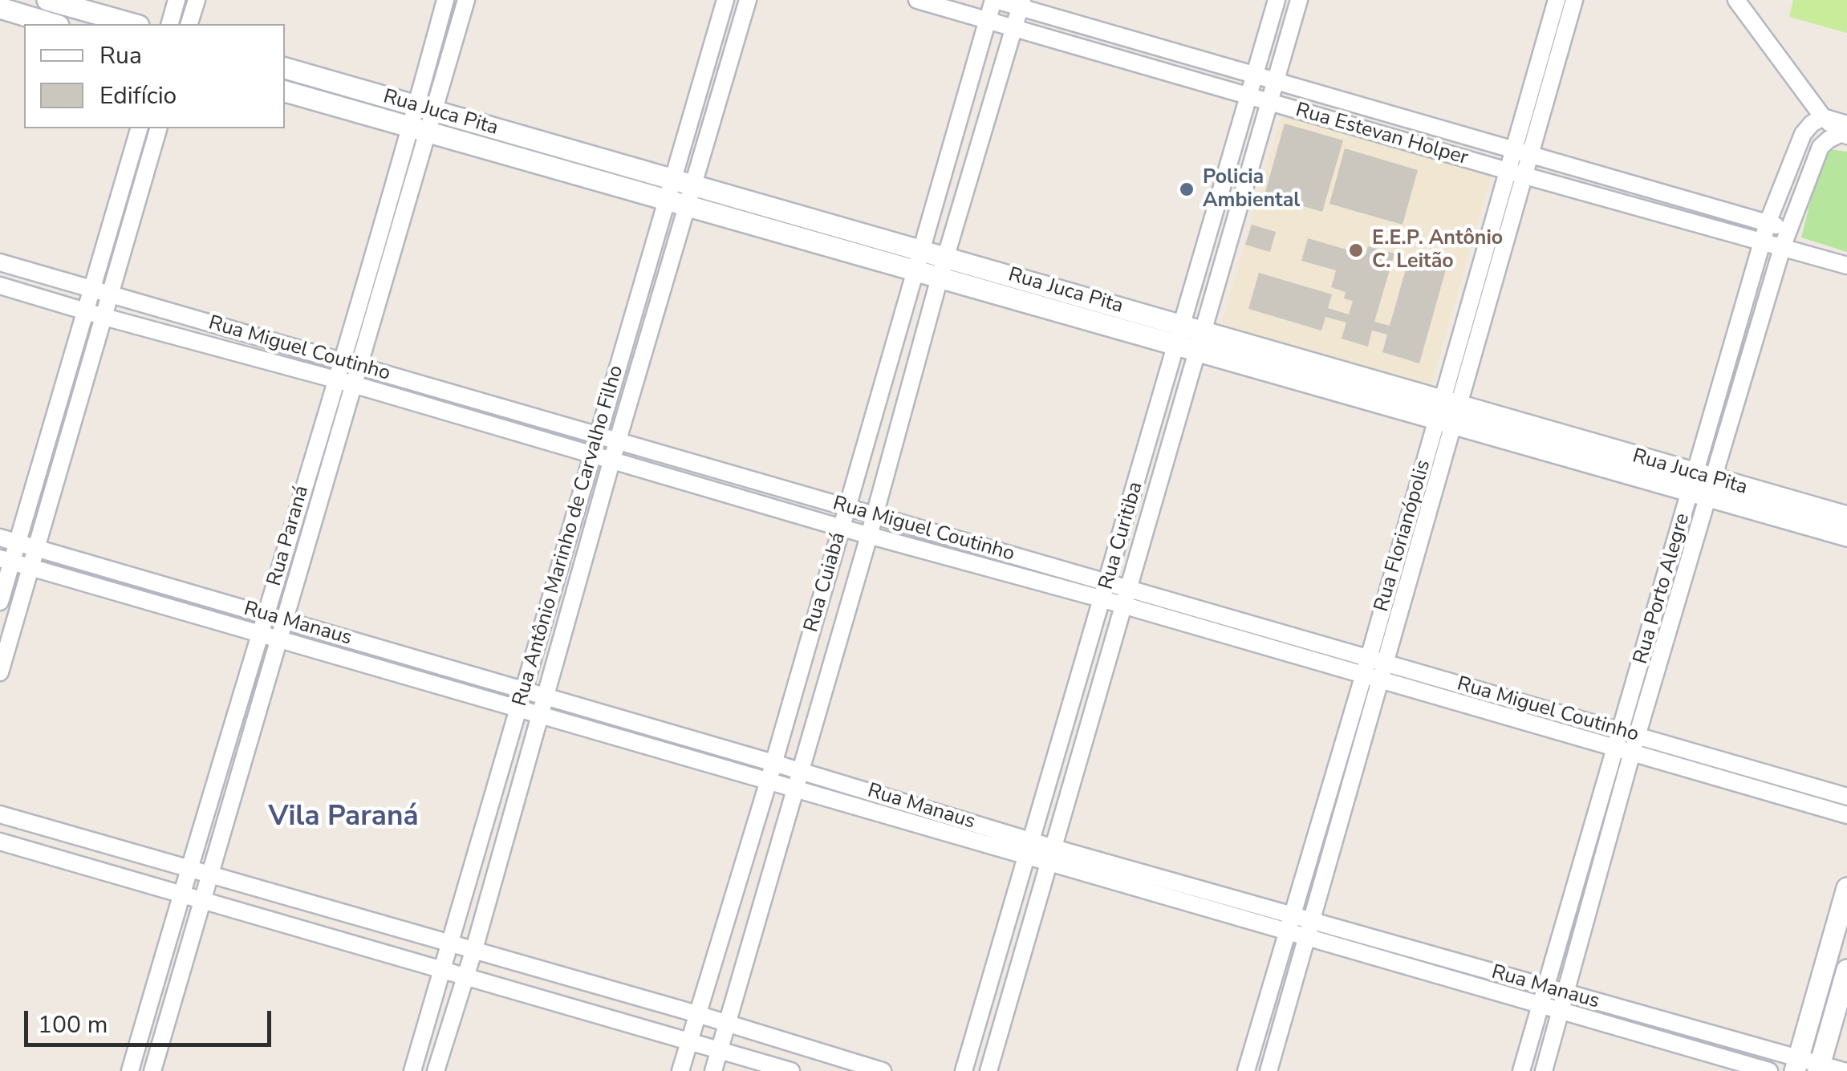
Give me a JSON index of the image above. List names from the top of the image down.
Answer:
{
  "streets": {
    "street": [
      "Rua Juca Pita",
      "Rua Estevan Holper",
      "Rua Miguel Coutinho",
      "Rua Paraná",
      "Rua Antônio Marinho de Carvalho Filho",
      "Rua Curitiba",
      "Rua Florianópolis",
      "Rua Cuiabá",
      "Rua Porto Alegre",
      "Rua Manaus"
    ]
  },
  "crossings": [
    ["Rua Juca Pita", "Rua Paraná"],
    ["Rua Juca Pita", "Rua Antônio Marinho de Carvalho Filho"],
    ["Rua Juca Pita", "Rua Curitiba"],
    ["Rua Juca Pita", "Rua Florianópolis"],
    ["Rua Juca Pita", "Rua Cuiabá"],
    ["Rua Juca Pita", "Rua Porto Alegre"],
    ["Rua Estevan Holper", "Rua Curitiba"],
    ["Rua Estevan Holper", "Rua Florianópolis"],
    ["Rua Estevan Holper", "Rua Cuiabá"],
    ["Rua Estevan Holper", "Rua Porto Alegre"],
    ["Rua Miguel Coutinho", "Rua Paraná"],
    ["Rua Miguel Coutinho", "Rua Antônio Marinho de Carvalho Filho"],
    ["Rua Miguel Coutinho", "Rua Curitiba"],
    ["Rua Miguel Coutinho", "Rua Florianópolis"],
    ["Rua Miguel Coutinho", "Rua Cuiabá"],
    ["Rua Miguel Coutinho", "Rua Porto Alegre"],
    ["Rua Paraná", "Rua Manaus"],
    ["Rua Antônio Marinho de Carvalho Filho", "Rua Manaus"],
    ["Rua Curitiba", "Rua Manaus"],
    ["Rua Florianópolis", "Rua Manaus"],
    ["Rua Cuiabá", "Rua Manaus"],
    ["Rua Porto Alegre", "Rua Manaus"]
  ],
  "districts": ["Vila Paraná"],
  "places": ["Policia Ambiental", "E.E.P. Antônio C. Leitão"],
  "legend": ["Rua", "Edifício"],
  "scale_bar": "100 m"
}
